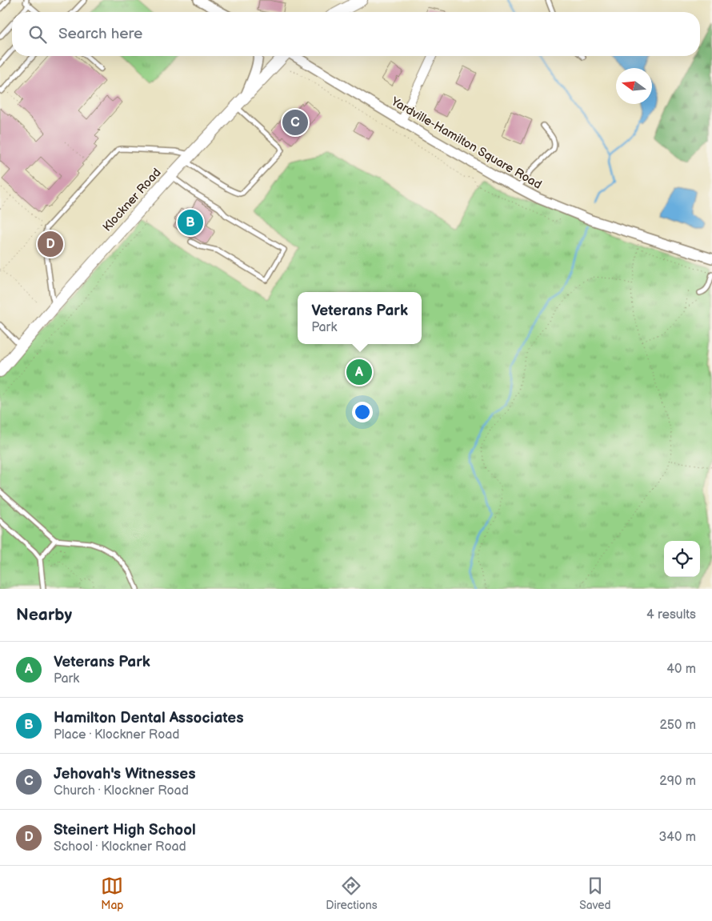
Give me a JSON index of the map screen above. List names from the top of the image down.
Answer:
{
  "streets": {
    "main road": ["Klockner Road"],
    "street": ["Yardville-Hamilton Square Road"]
  },
  "north": "left",
  "page": {
    "search": "Search here",
    "pins": [
      "C",
      "B",
      "D",
      "A"
    ],
    "popup": ["Veterans Park", "Park"],
    "heading": ["Nearby", "4 results"],
    "list": [
      {
        "mark": "A",
        "name": "Veterans Park",
        "note": "Park",
        "value": "40 m"
      },
      {
        "mark": "B",
        "name": "Hamilton Dental Associates",
        "note": "Place · Klockner Road",
        "value": "250 m"
      },
      {
        "mark": "C",
        "name": "Jehovah's Witnesses",
        "note": "Church · Klockner Road",
        "value": "290 m"
      },
      {
        "mark": "D",
        "name": "Steinert High School",
        "note": "School · Klockner Road",
        "value": "340 m"
      }
    ],
    "nav": ["Map", "Directions", "Saved"]
  }
}
